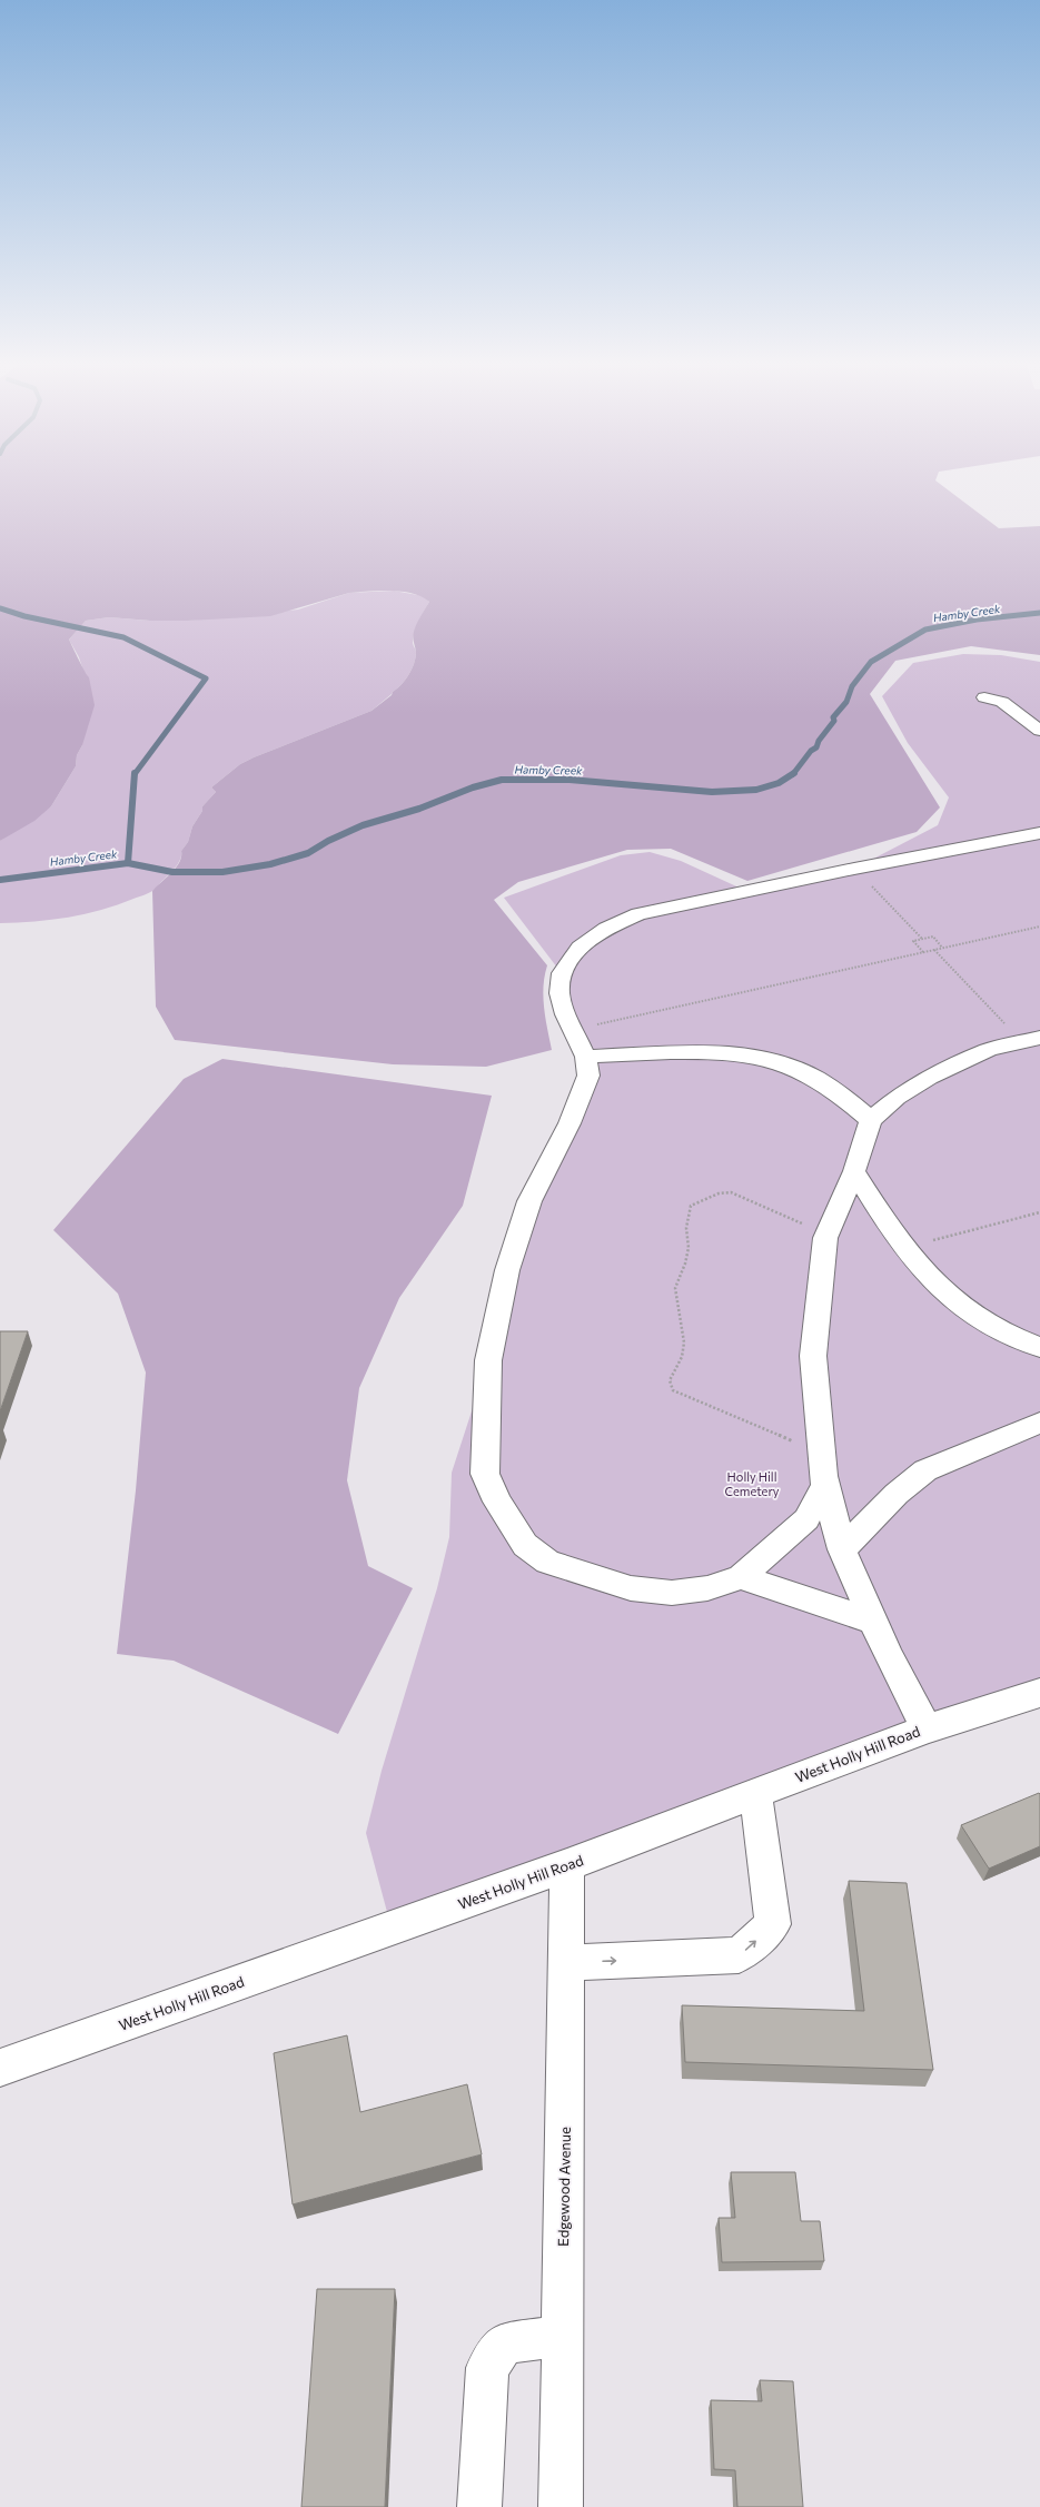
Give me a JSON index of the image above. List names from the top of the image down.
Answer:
{
  "streets": {
    "street": ["West Holly Hill Road", "Edgewood Avenue"]
  },
  "crossings": [
    ["West Holly Hill Road", "Edgewood Avenue"]
  ],
  "water": ["Hamby Creek"],
  "parks": ["Holly Hill Cemetery"]
}
